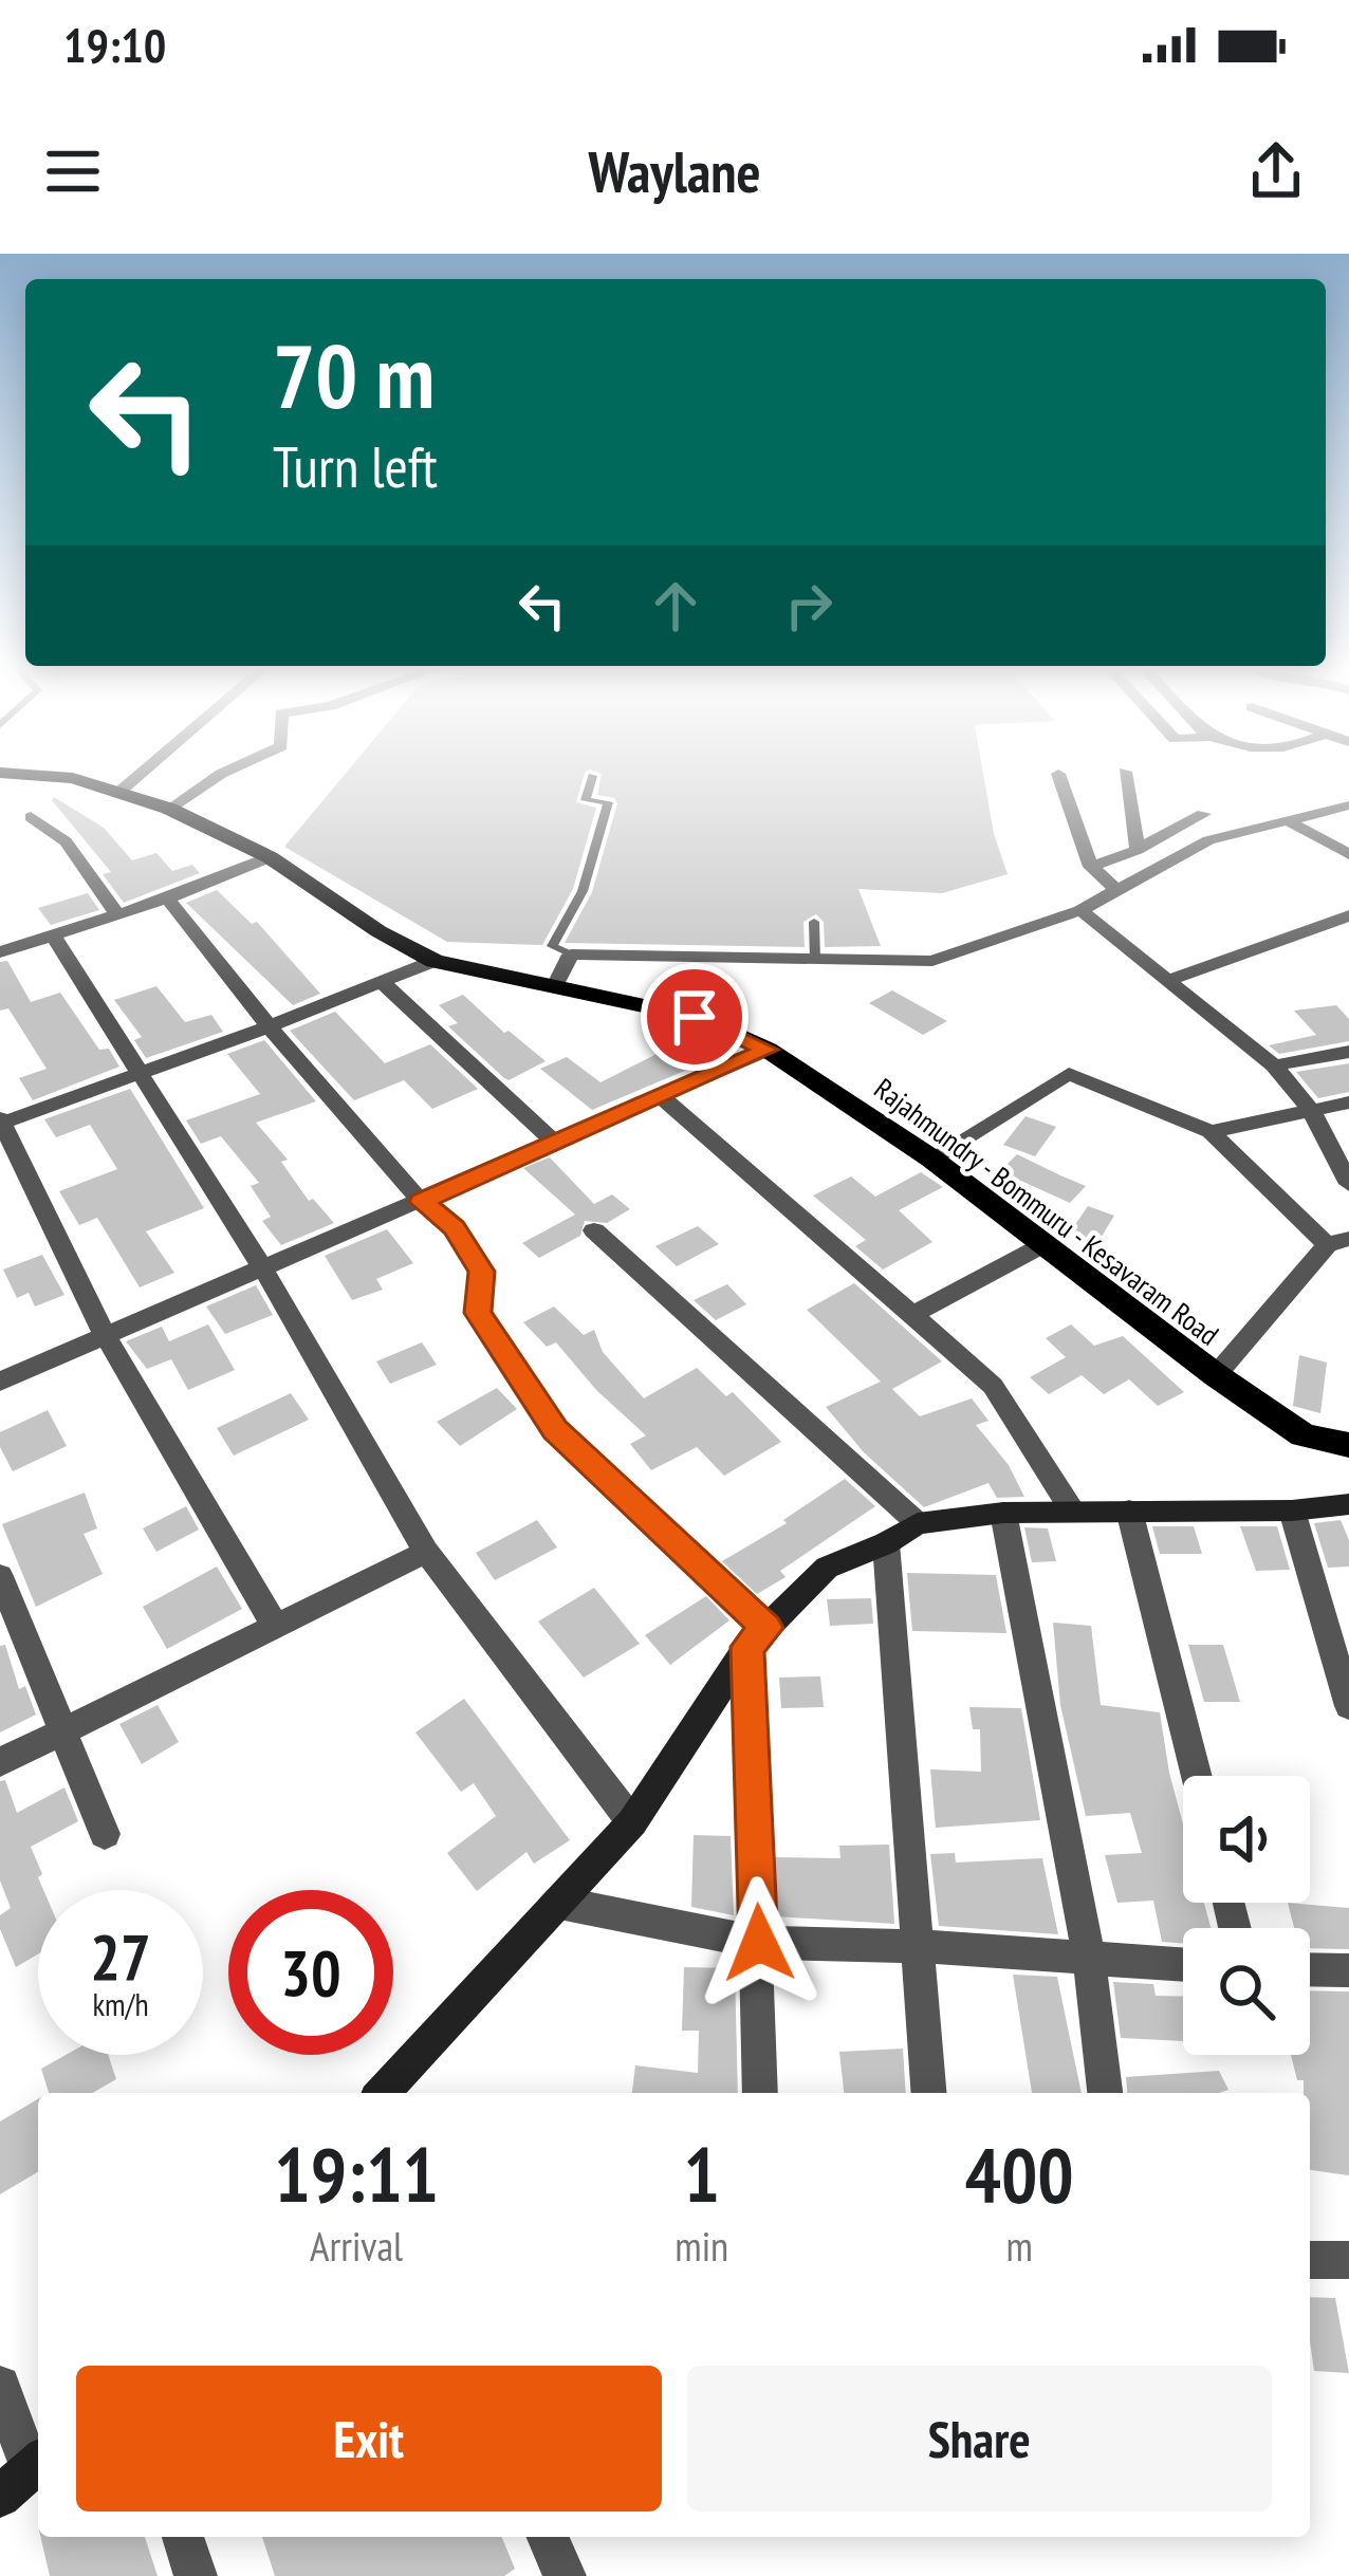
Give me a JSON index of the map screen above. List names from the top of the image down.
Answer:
{
  "streets": {
    "main road": ["Rajahmundry - Bommuru - Kesavaram Road"]
  },
  "page": {
    "status": "19:10",
    "header": "Waylane",
    "turn": ["70 m", "Turn left"],
    "speed": "27 km/h",
    "limit": "30",
    "eta": [
      "19:11",
      "Arrival",
      "1",
      "min",
      "400",
      "m"
    ],
    "buttons": ["Exit", "Share"]
  }
}
